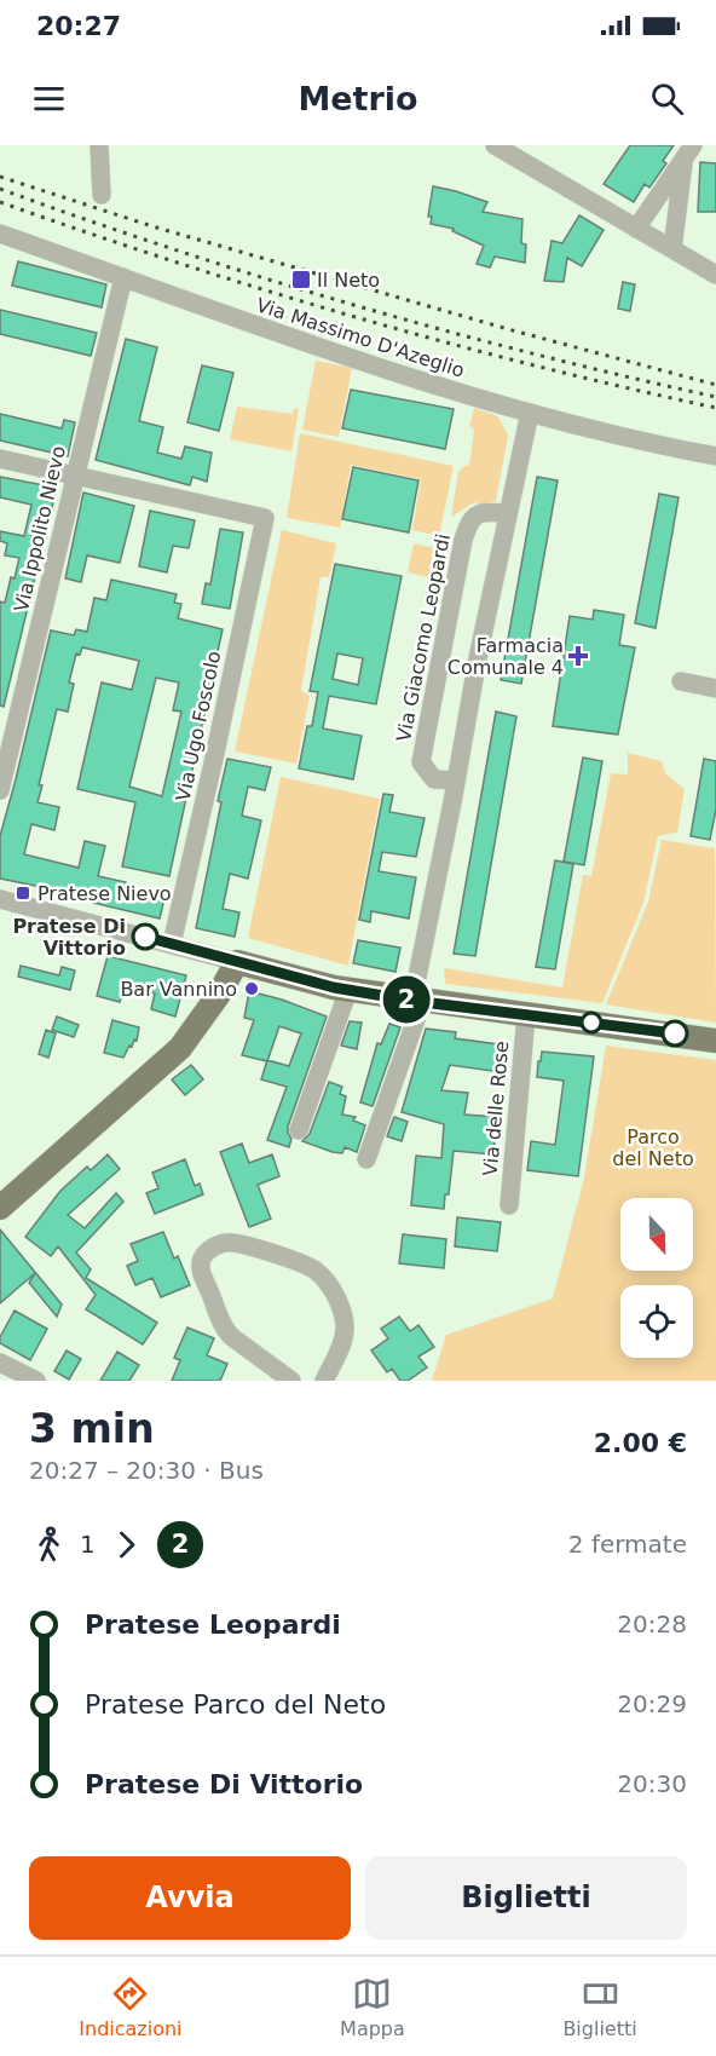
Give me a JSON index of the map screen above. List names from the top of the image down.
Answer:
{
  "streets": {
    "street": [
      "Via Massimo D'Azeglio",
      "Via Ippolito Nievo",
      "Via Giacomo Leopardi",
      "Via Ugo Foscolo",
      "Via delle Rose"
    ]
  },
  "crossings": [
    ["Via Massimo D'Azeglio", "Via Ippolito Nievo"],
    ["Via Ippolito Nievo", "Via Ugo Foscolo"]
  ],
  "parks": ["Parco del Neto"],
  "places": {
    "transit": ["Il Neto", "Pratese Nievo"],
    "health": ["Farmacia Comunale 4"],
    "other": ["Pratese Di Vittorio", "Bar Vannino"]
  },
  "lines": ["bus line 2"],
  "north": "bottom",
  "page": {
    "status": "20:27",
    "header": "Metrio",
    "on_map": "2",
    "heading": ["3 min", "20:27 – 20:30 · Bus", "2.00 €"],
    "legs": ["1", "2", "2 fermate"],
    "list": [
      {
        "name": "Pratese Leopardi",
        "value": "20:28"
      },
      {
        "name": "Pratese Parco del Neto",
        "value": "20:29"
      },
      {
        "name": "Pratese Di Vittorio",
        "value": "20:30"
      }
    ],
    "buttons": ["Avvia", "Biglietti"],
    "tabs": ["Indicazioni", "Mappa", "Biglietti"]
  }
}
